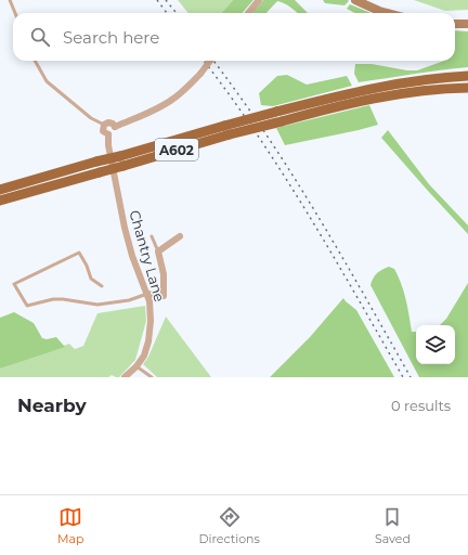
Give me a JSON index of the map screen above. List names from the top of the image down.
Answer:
{
  "streets": {
    "main road": ["A602"],
    "street": ["Chantry Lane"]
  },
  "page": {
    "search": "Search here",
    "heading": ["Nearby", "0 results"],
    "nav": ["Map", "Directions", "Saved"]
  }
}
